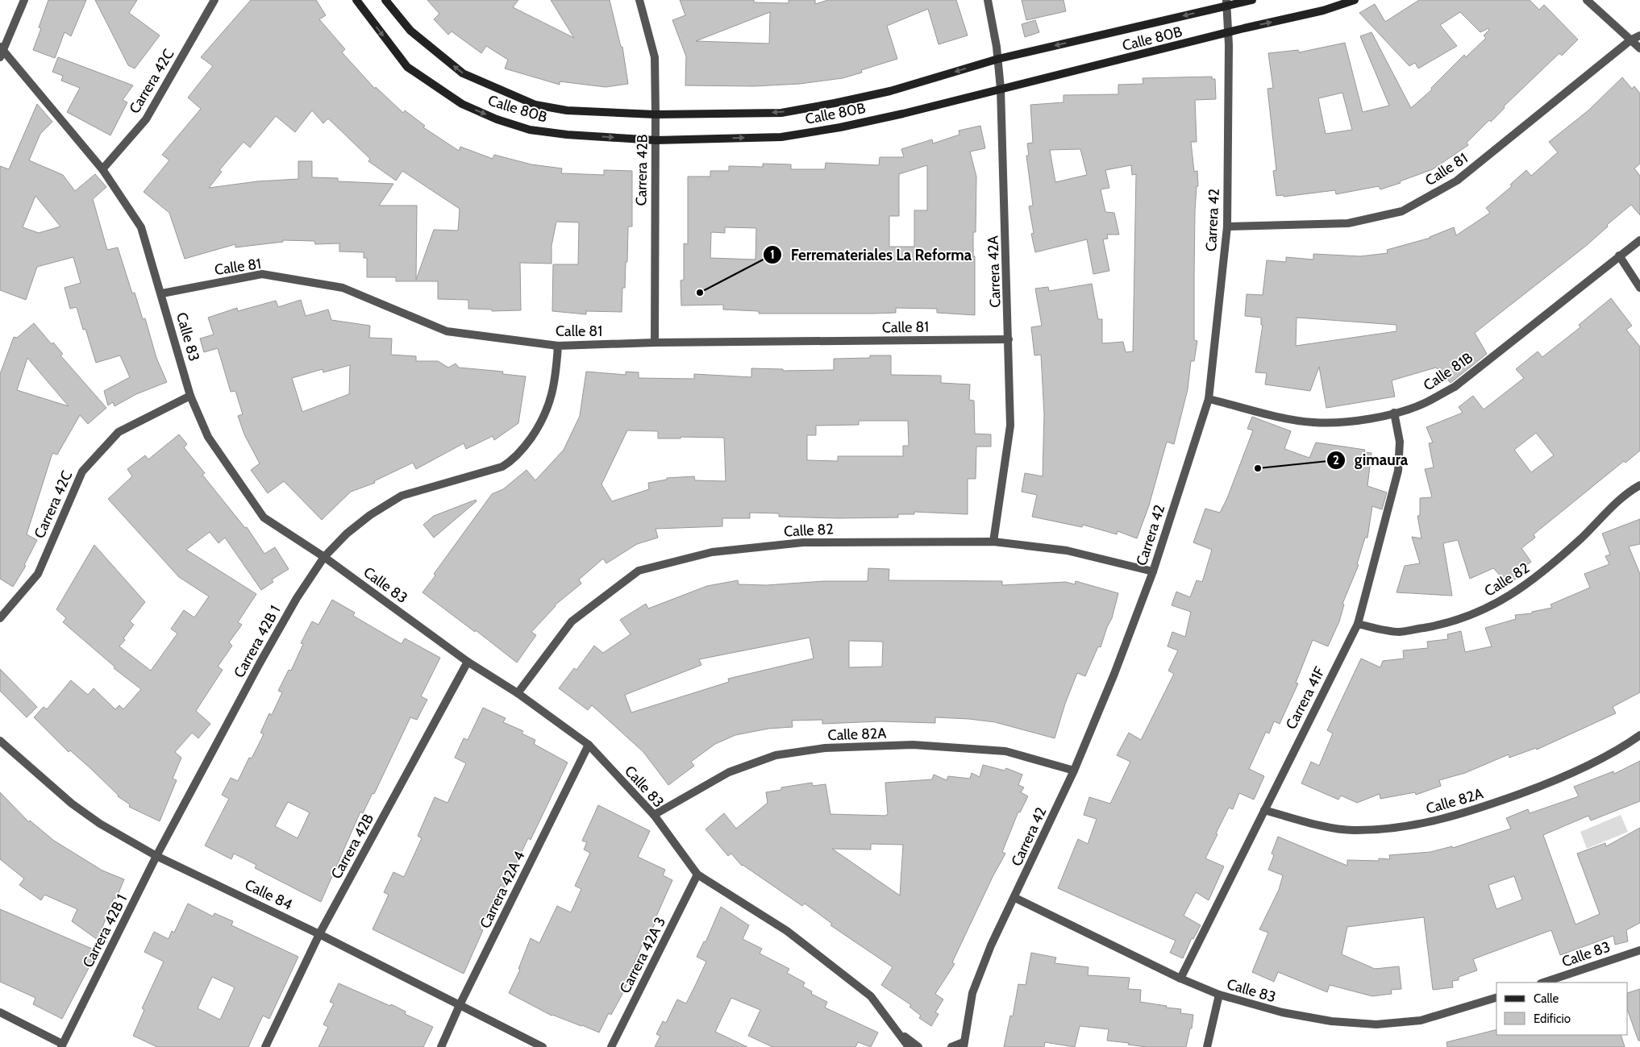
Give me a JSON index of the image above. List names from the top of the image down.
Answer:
{
  "streets": {
    "main road": ["Calle 80B"],
    "street": [
      "Carrera 42C",
      "Calle 81",
      "Carrera 42B",
      "Carrera 42",
      "Carrera 42A",
      "Calle 83",
      "Calle 81B",
      "Calle 82",
      "Carrera 42B 1",
      "Carrera 41F",
      "Calle 82A",
      "Carrera 42A 4",
      "Calle 84",
      "Carrera 42A 3"
    ]
  },
  "crossings": [
    ["Calle 80B", "Carrera 42B"],
    ["Calle 80B", "Carrera 42"],
    ["Calle 80B", "Carrera 42A"],
    ["Carrera 42C", "Calle 83"],
    ["Calle 81", "Carrera 42B"],
    ["Calle 81", "Carrera 42"],
    ["Calle 81", "Carrera 42A"],
    ["Calle 81", "Calle 83"],
    ["Calle 81", "Carrera 42B 1"],
    ["Carrera 42B", "Calle 83"],
    ["Carrera 42B", "Calle 84"],
    ["Carrera 42", "Calle 83"],
    ["Carrera 42", "Calle 81B"],
    ["Carrera 42", "Calle 82"],
    ["Carrera 42", "Calle 82A"],
    ["Carrera 42A", "Calle 82"],
    ["Calle 83", "Calle 82"],
    ["Calle 83", "Carrera 42B 1"],
    ["Calle 83", "Carrera 41F"],
    ["Calle 83", "Calle 82A"],
    ["Calle 83", "Carrera 42A 4"],
    ["Calle 83", "Carrera 42A 3"],
    ["Calle 81B", "Carrera 41F"],
    ["Calle 82", "Carrera 41F"],
    ["Carrera 42B 1", "Calle 84"],
    ["Carrera 41F", "Calle 82A"],
    ["Carrera 42A 4", "Calle 84"]
  ],
  "places": ["Ferremateriales La Reforma", "gimaura"],
  "legend": ["Calle", "Edificio"]
}
